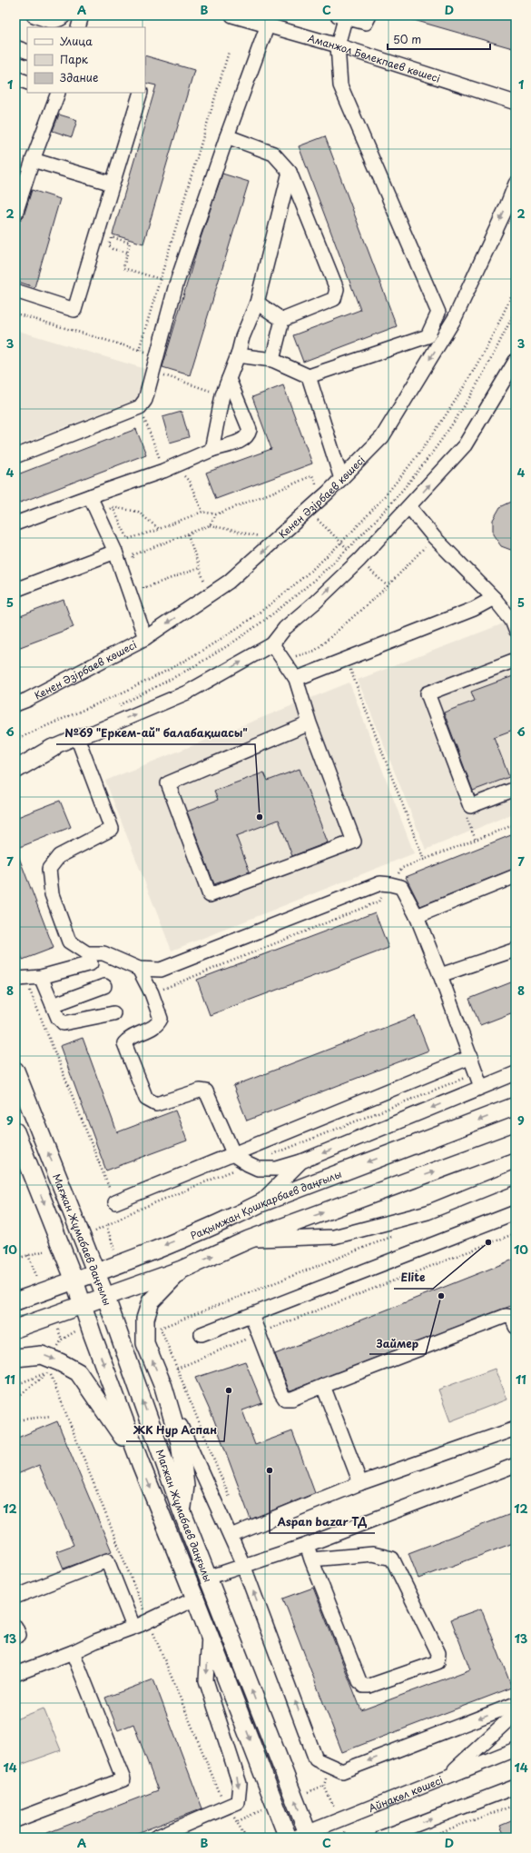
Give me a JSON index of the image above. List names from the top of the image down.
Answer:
{
  "streets": {
    "main road": ["Рақымжан Қошқарбаев даңғылы", "Мағжан Жұмабаев даңғылы"],
    "street": ["Аманжол Бөлекпаев көшесі", "Кенен Әзірбаев көшесі", "Айнакөл көшесі"]
  },
  "crossings": [
    ["Рақымжан Қошқарбаев даңғылы", "Мағжан Жұмабаев даңғылы"],
    ["Мағжан Жұмабаев даңғылы", "Айнакөл көшесі"]
  ],
  "places": [
    "№69 \"Еркем-ай\" балабақшасы\"",
    "Elite",
    "Займер",
    "ЖК Нур Аспан",
    "Aspan bazar ТД"
  ],
  "legend": ["Улица", "Парк", "Здание"],
  "scale_bar": "50 m",
  "grid": {
    "columns": [
      "A",
      "B",
      "C",
      "D"
    ],
    "rows": [
      "1",
      "2",
      "3",
      "4",
      "5",
      "6",
      "7",
      "8",
      "9",
      "10",
      "11",
      "12",
      "13",
      "14"
    ]
  }
}
